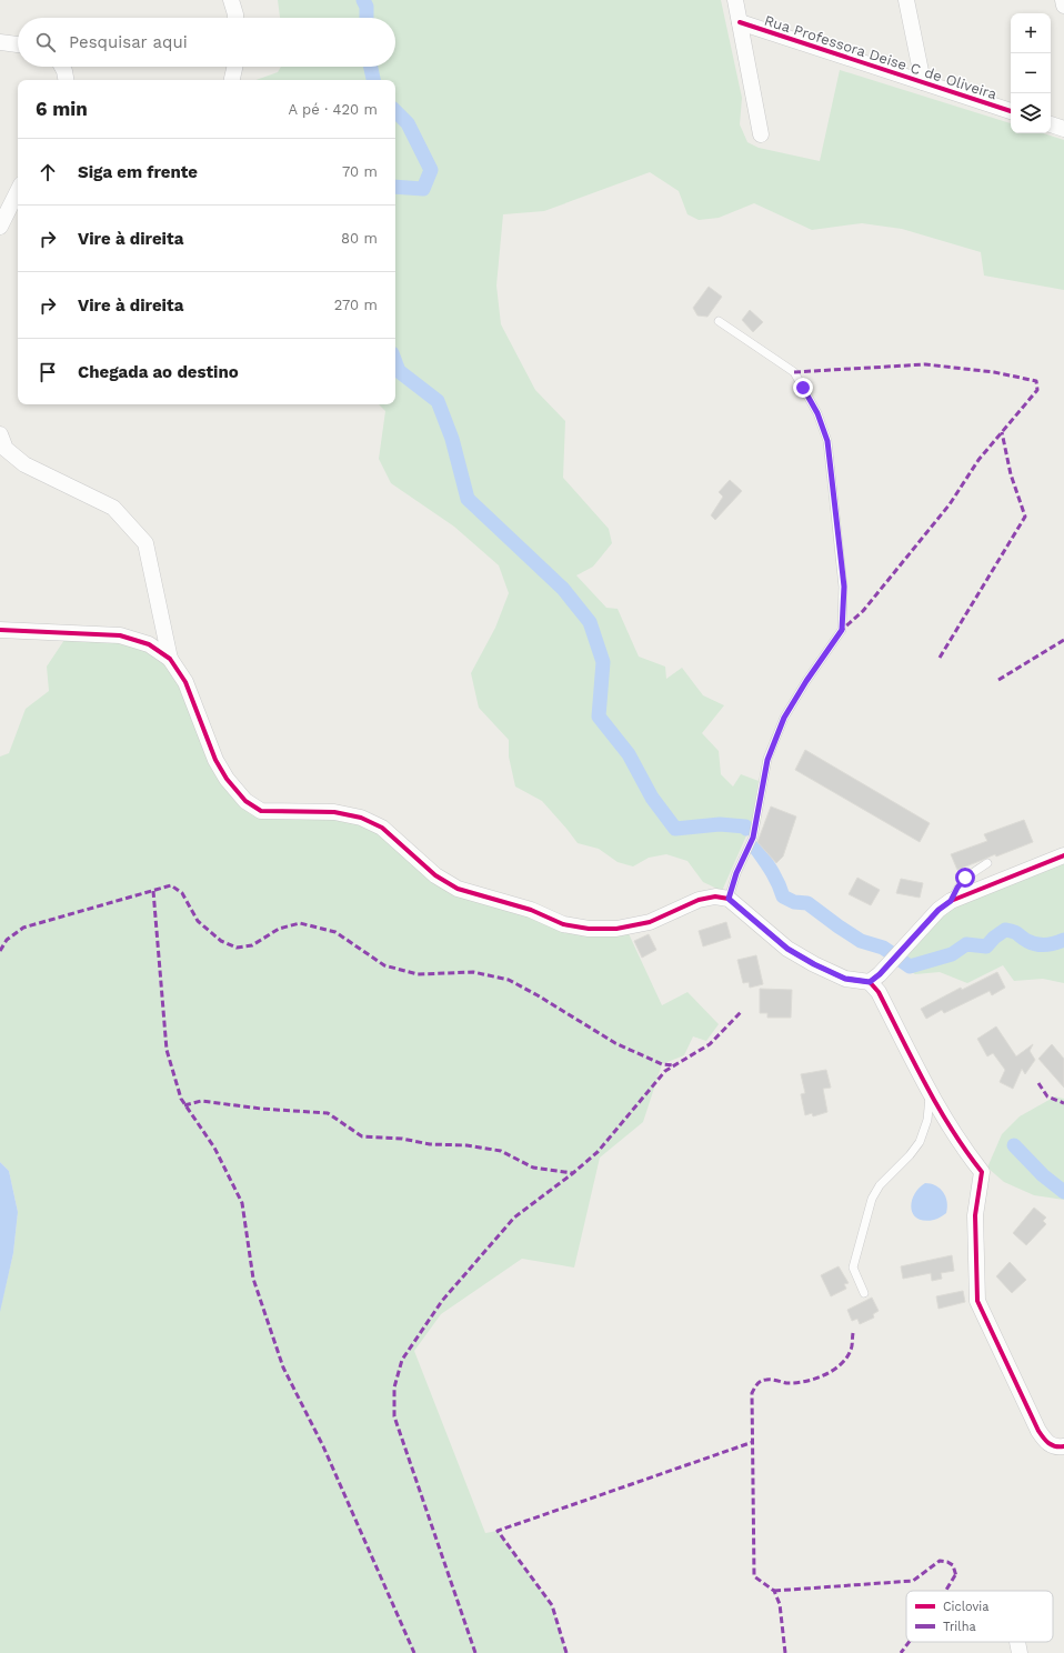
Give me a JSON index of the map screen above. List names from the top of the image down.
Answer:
{
  "streets": {
    "street": ["Rua Professora Deise C de Oliveira"]
  },
  "legend": ["Ciclovia", "Trilha"],
  "page": {
    "map_buttons": ["+", "−"],
    "search": "Pesquisar aqui",
    "heading": ["6 min", "A pé · 420 m"],
    "list": [
      ["Siga em frente", "70 m"],
      ["Vire à direita", "80 m"],
      ["Vire à direita", "270 m"],
      "Chegada ao destino"
    ]
  }
}
